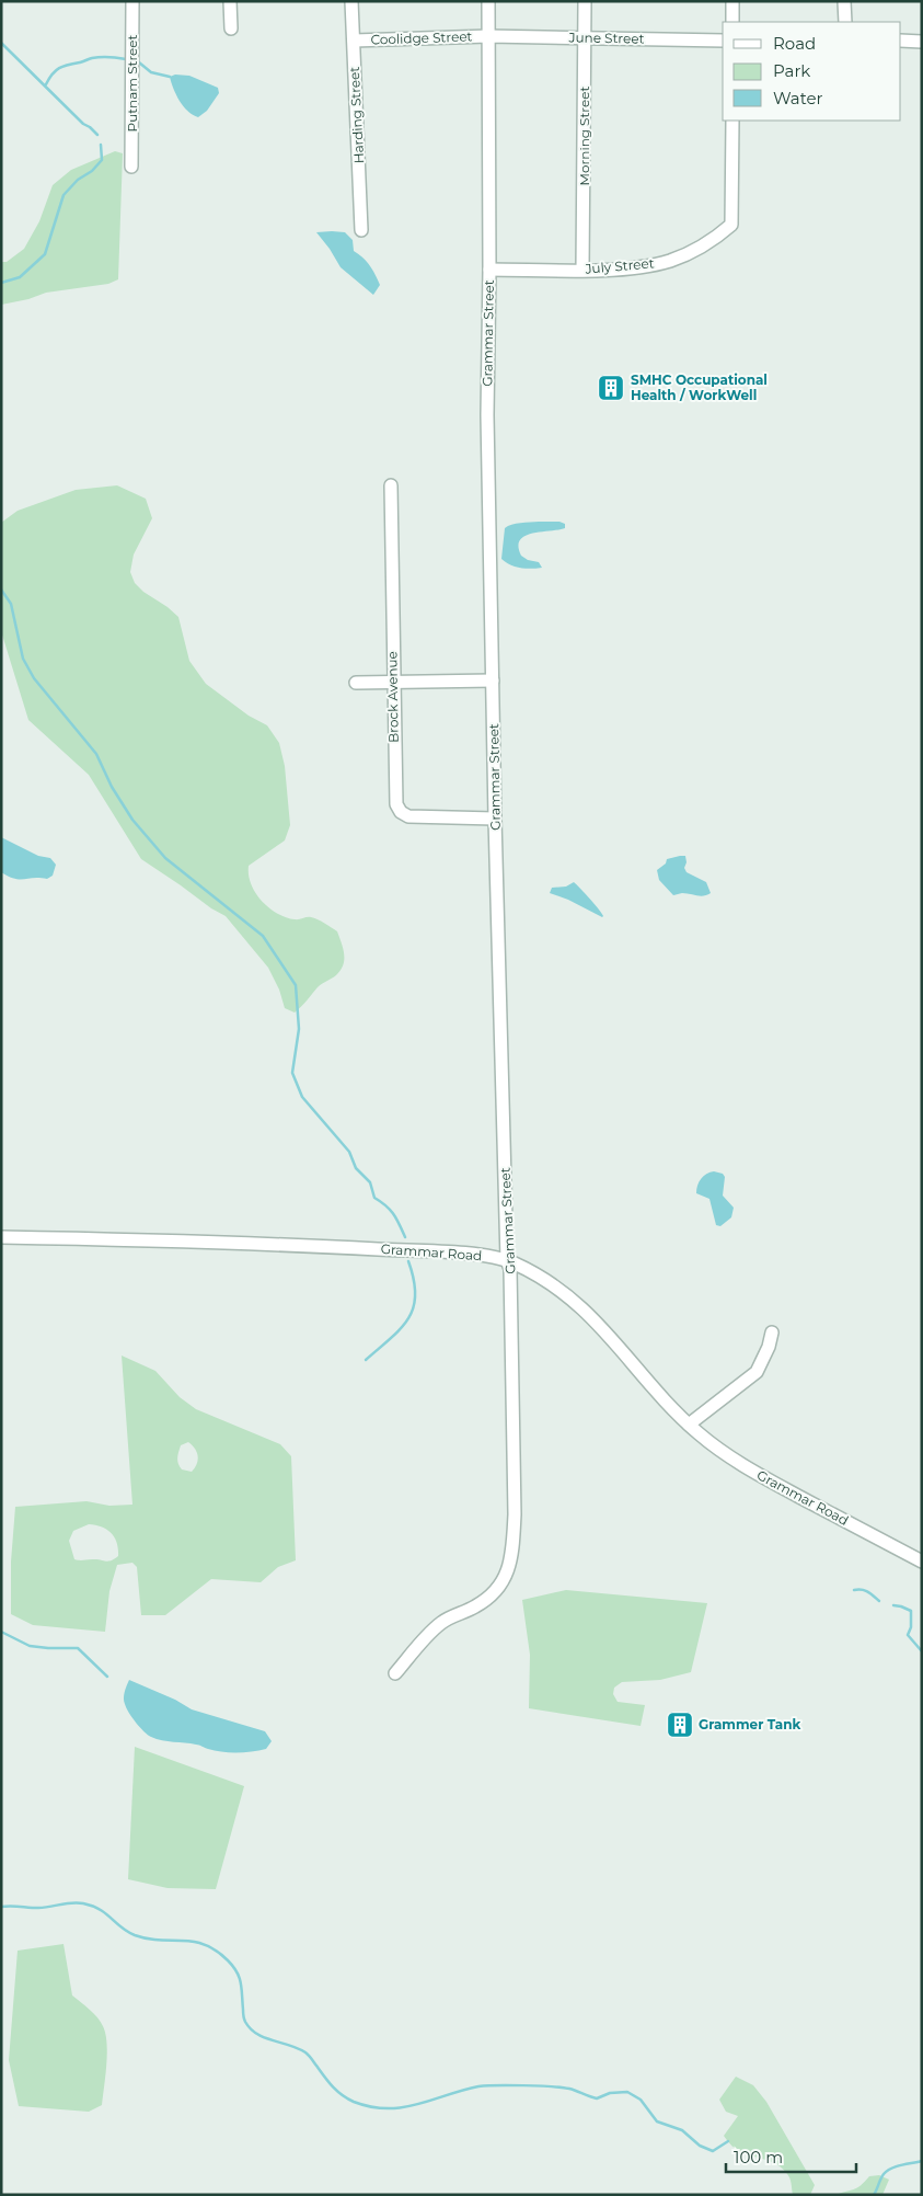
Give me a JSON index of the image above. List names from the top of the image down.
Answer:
{
  "streets": {
    "street": [
      "Coolidge Street",
      "June Street",
      "Putnam Street",
      "Harding Street",
      "Morning Street",
      "July Street",
      "Grammar Street",
      "Brock Avenue",
      "Grammar Road"
    ]
  },
  "crossings": [
    ["Coolidge Street", "June Street"],
    ["Coolidge Street", "Harding Street"],
    ["Coolidge Street", "Grammar Street"],
    ["June Street", "Morning Street"],
    ["June Street", "Grammar Street"],
    ["Morning Street", "July Street"],
    ["July Street", "Grammar Street"],
    ["Grammar Street", "Brock Avenue"],
    ["Grammar Street", "Grammar Road"]
  ],
  "places": {
    "building": ["SMHC Occupational Health / WorkWell", "Grammer Tank"]
  },
  "legend": ["Road", "Park", "Water"],
  "scale_bar": "100 m"
}
